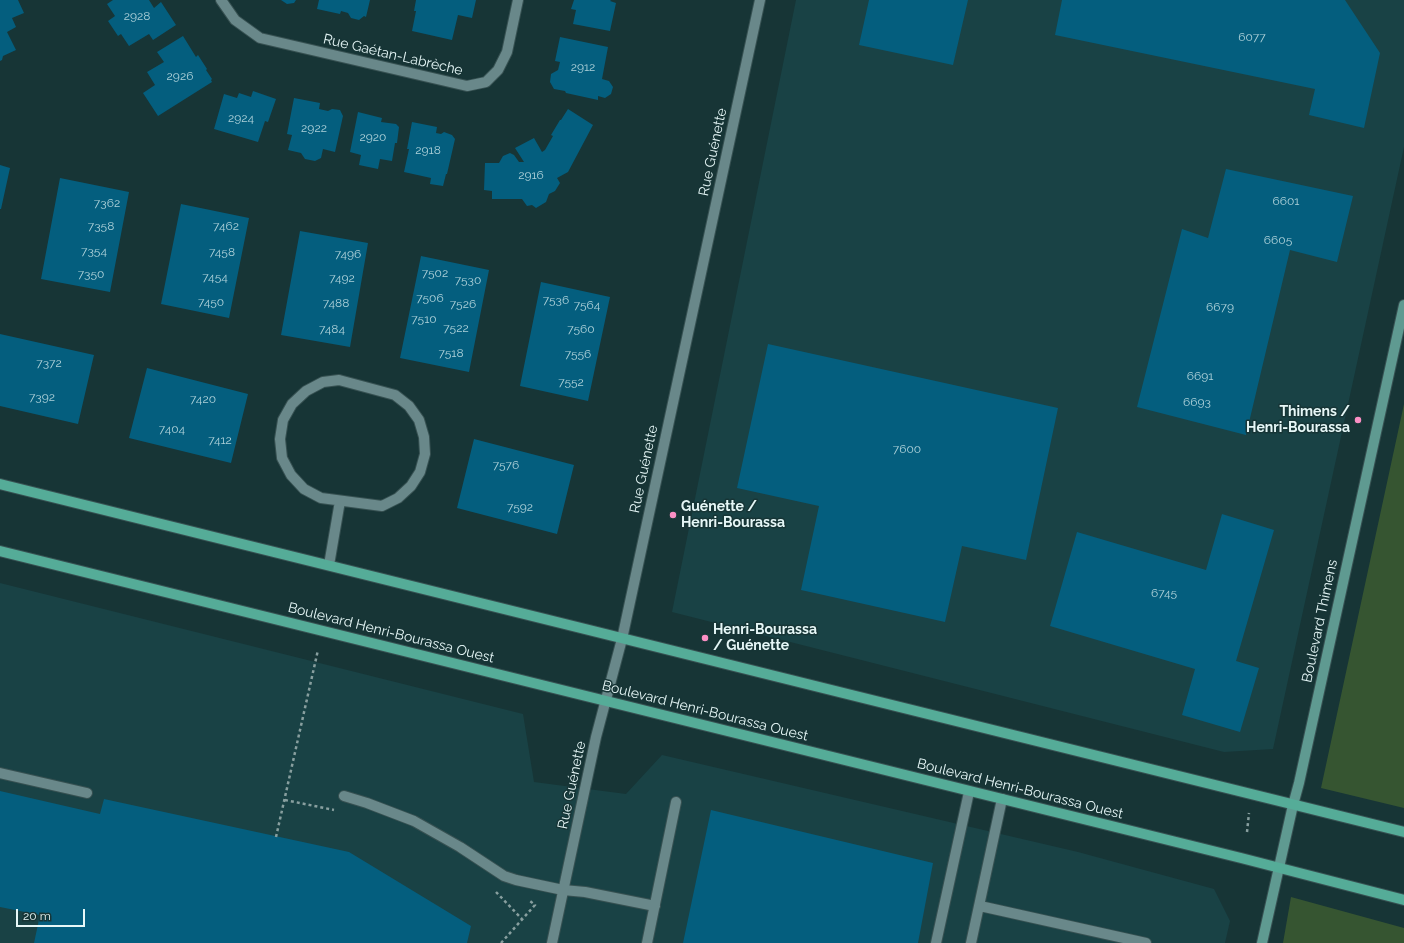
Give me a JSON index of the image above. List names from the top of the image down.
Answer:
{
  "streets": {
    "main road": ["Boulevard Henri-Bourassa Ouest"],
    "street": ["Rue Gaétan-Labrèche", "Rue Guénette", "Boulevard Thimens"]
  },
  "crossings": [
    ["Rue Guénette", "Boulevard Henri-Bourassa Ouest"],
    ["Boulevard Thimens", "Boulevard Henri-Bourassa Ouest"]
  ],
  "places": ["Thimens / Henri-Bourassa", "Guénette / Henri-Bourassa", "Henri-Bourassa / Guénette"],
  "house_numbers": [
    "2928",
    "6077",
    "2912",
    "2926",
    "2924",
    "2922",
    "2920",
    "2918",
    "2916",
    "6601",
    "7362",
    "7358",
    "7462",
    "6605",
    "7354",
    "7458",
    "7496",
    "7502",
    "7350",
    "7454",
    "7492",
    "7530",
    "7506",
    "7536",
    "7450",
    "7488",
    "7526",
    "7564",
    "6679",
    "7510",
    "7522",
    "7484",
    "7560",
    "7518",
    "7556",
    "7372",
    "6691",
    "7552",
    "7392",
    "7420",
    "6693",
    "7404",
    "7412",
    "7600",
    "7576",
    "7592",
    "6745"
  ],
  "scale_bar": "20 m"
}
